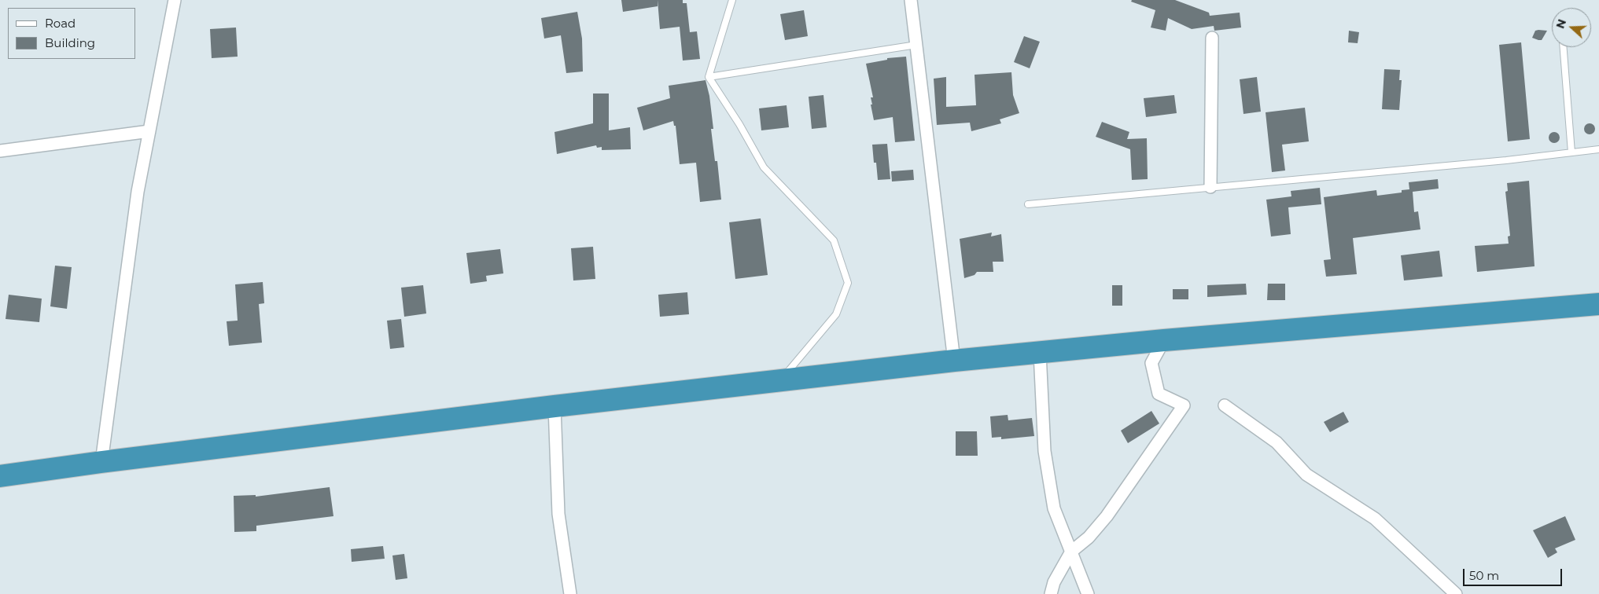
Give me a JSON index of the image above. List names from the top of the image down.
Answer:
{
  "legend": ["Road", "Building"],
  "scale_bar": "50 m",
  "north": "left"
}
